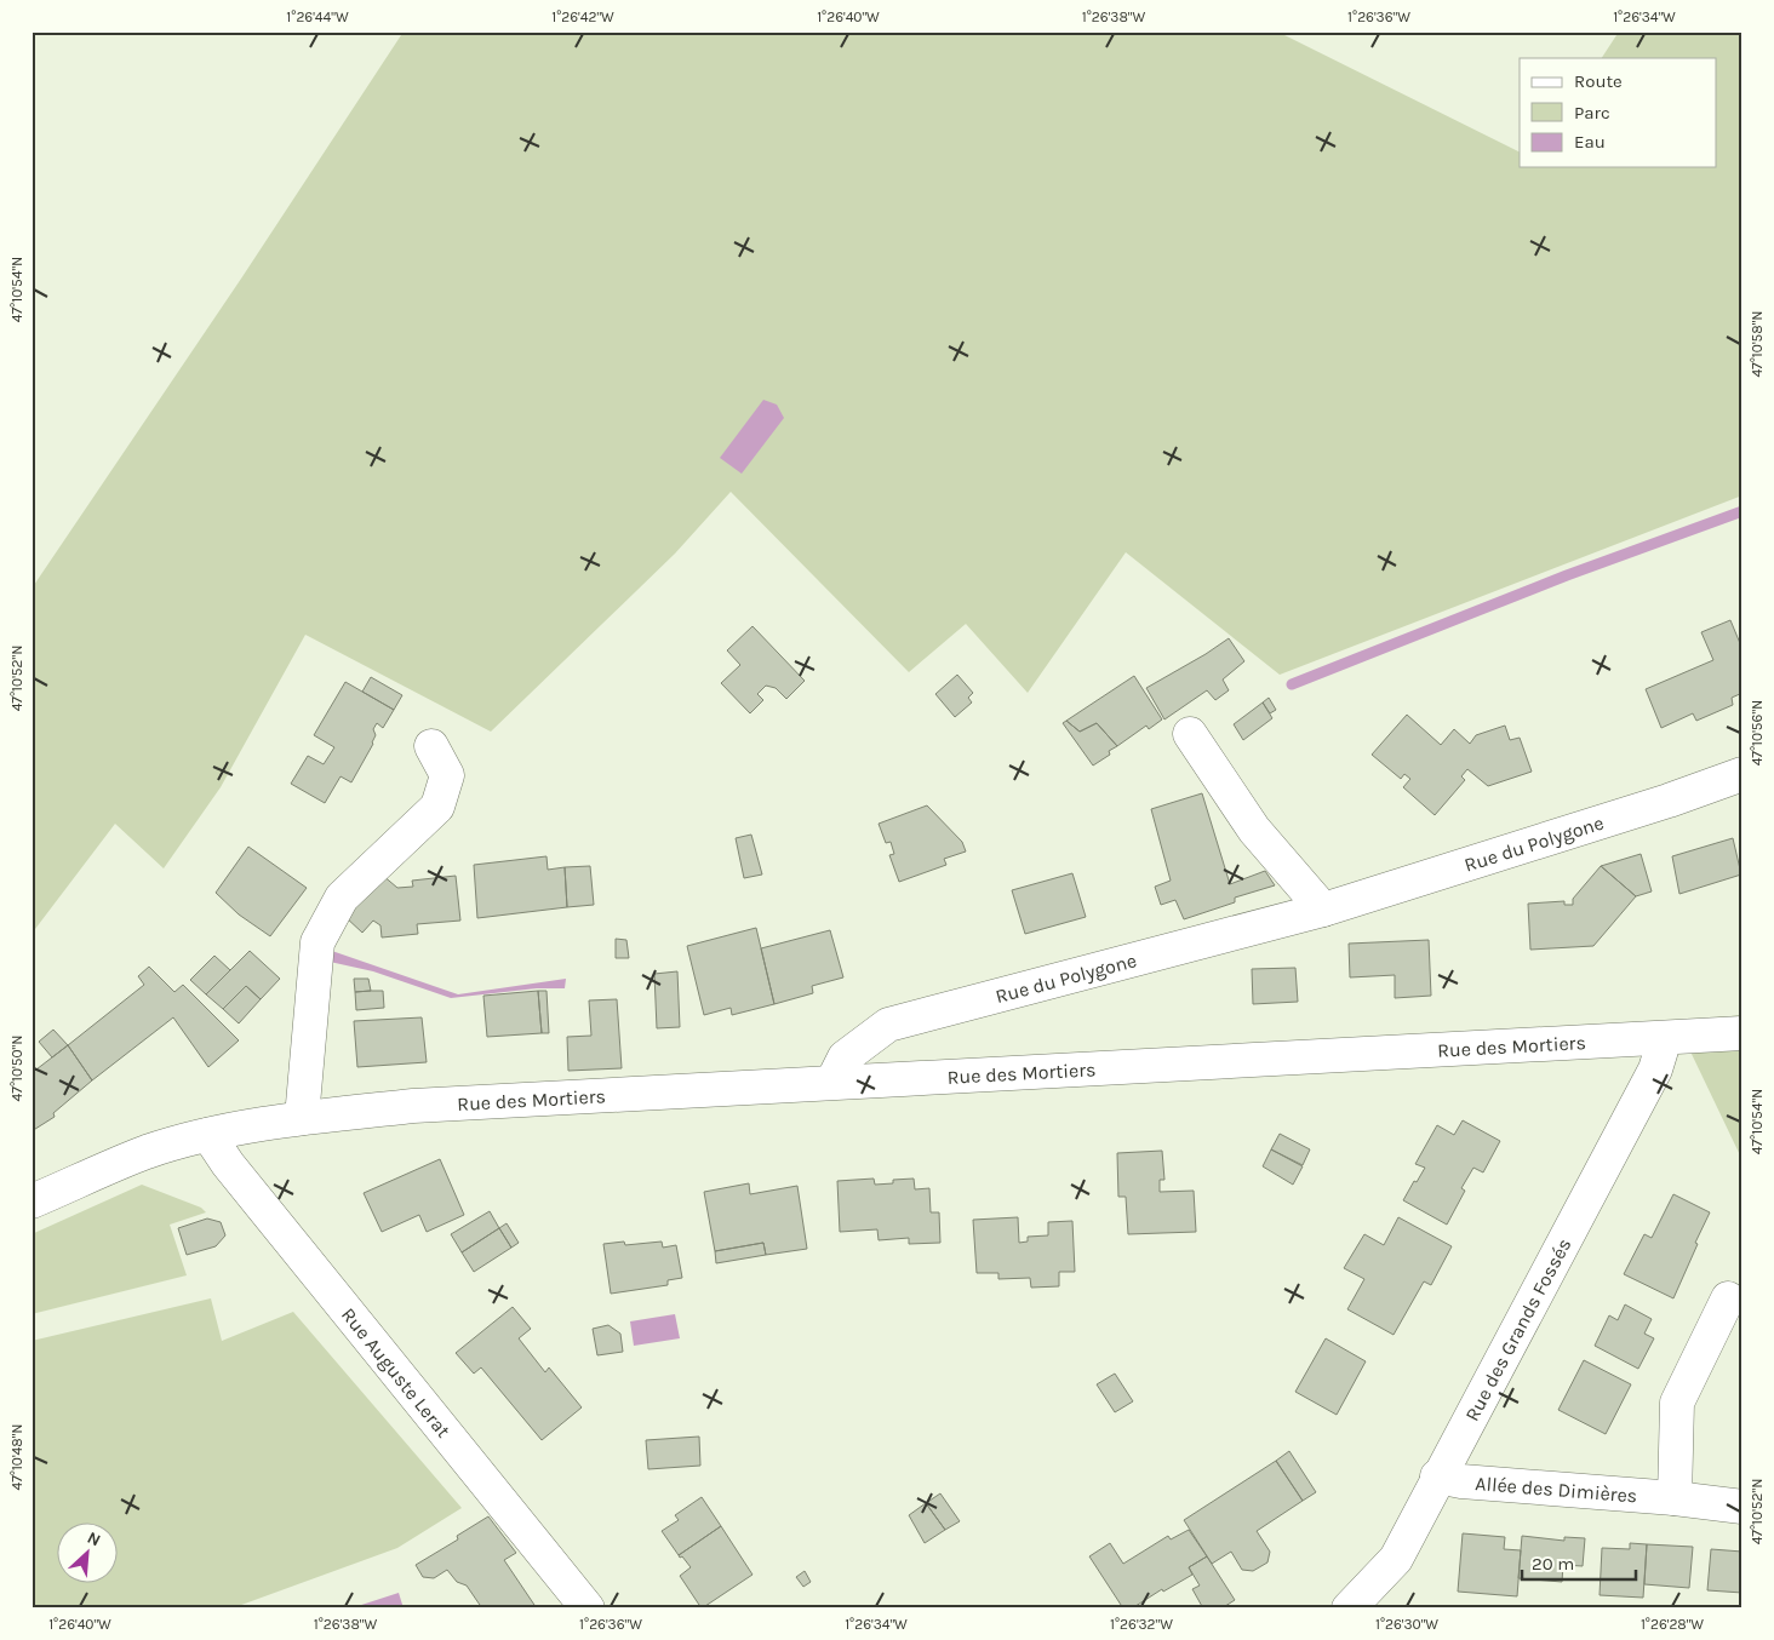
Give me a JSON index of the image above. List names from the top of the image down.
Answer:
{
  "streets": {
    "street": [
      "Rue du Polygone",
      "Rue des Mortiers",
      "Rue des Grands Fossés",
      "Rue Auguste Lerat",
      "Allée des Dimières"
    ]
  },
  "crossings": [
    ["Rue du Polygone", "Rue des Mortiers"],
    ["Rue des Mortiers", "Rue des Grands Fossés"],
    ["Rue des Mortiers", "Rue Auguste Lerat"],
    ["Rue des Grands Fossés", "Allée des Dimières"]
  ],
  "legend": ["Route", "Parc", "Eau"],
  "scale_bar": "20 m",
  "north": "top right",
  "coordinates": [
    "1°26'44\"W",
    "1°26'42\"W",
    "1°26'40\"W",
    "1°26'38\"W",
    "1°26'36\"W",
    "1°26'34\"W",
    "47°10'54\"N",
    "47°10'58\"N",
    "47°10'52\"N",
    "47°10'56\"N",
    "47°10'50\"N",
    "47°10'48\"N",
    "1°26'32\"W",
    "1°26'30\"W",
    "1°26'28\"W"
  ]
}
